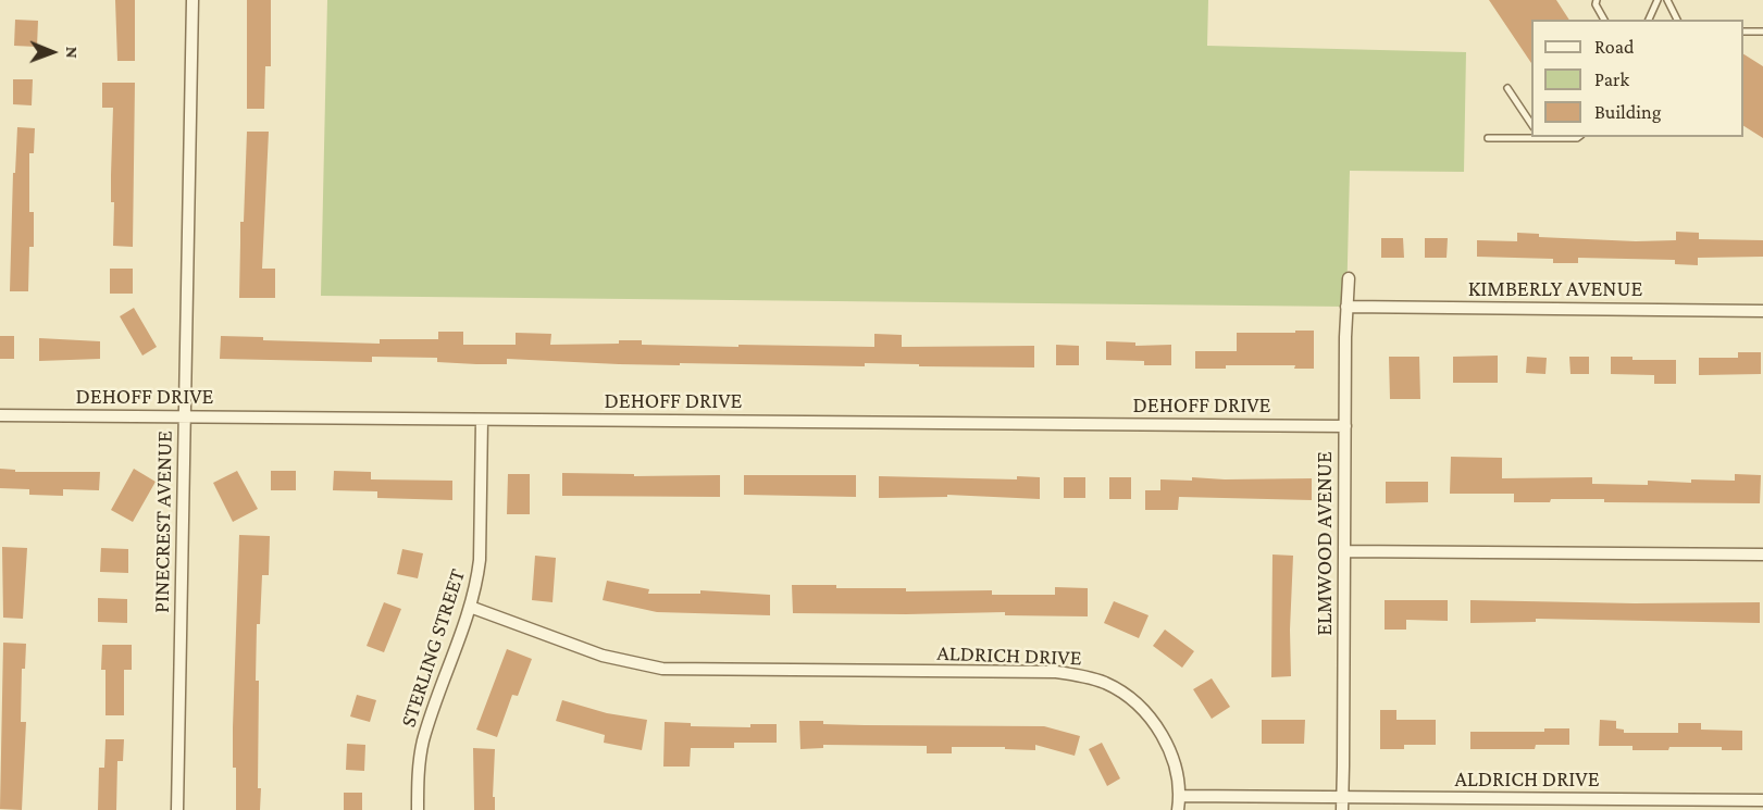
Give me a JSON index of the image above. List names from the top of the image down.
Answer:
{
  "streets": {
    "street": [
      "KIMBERLY AVENUE",
      "DEHOFF DRIVE",
      "PINECREST AVENUE",
      "ELMWOOD AVENUE",
      "STERLING STREET",
      "ALDRICH DRIVE"
    ]
  },
  "crossings": [
    ["KIMBERLY AVENUE", "ELMWOOD AVENUE"],
    ["DEHOFF DRIVE", "PINECREST AVENUE"],
    ["DEHOFF DRIVE", "ELMWOOD AVENUE"],
    ["DEHOFF DRIVE", "STERLING STREET"],
    ["ELMWOOD AVENUE", "ALDRICH DRIVE"],
    ["STERLING STREET", "ALDRICH DRIVE"]
  ],
  "legend": ["Road", "Park", "Building"],
  "north": "right"
}
